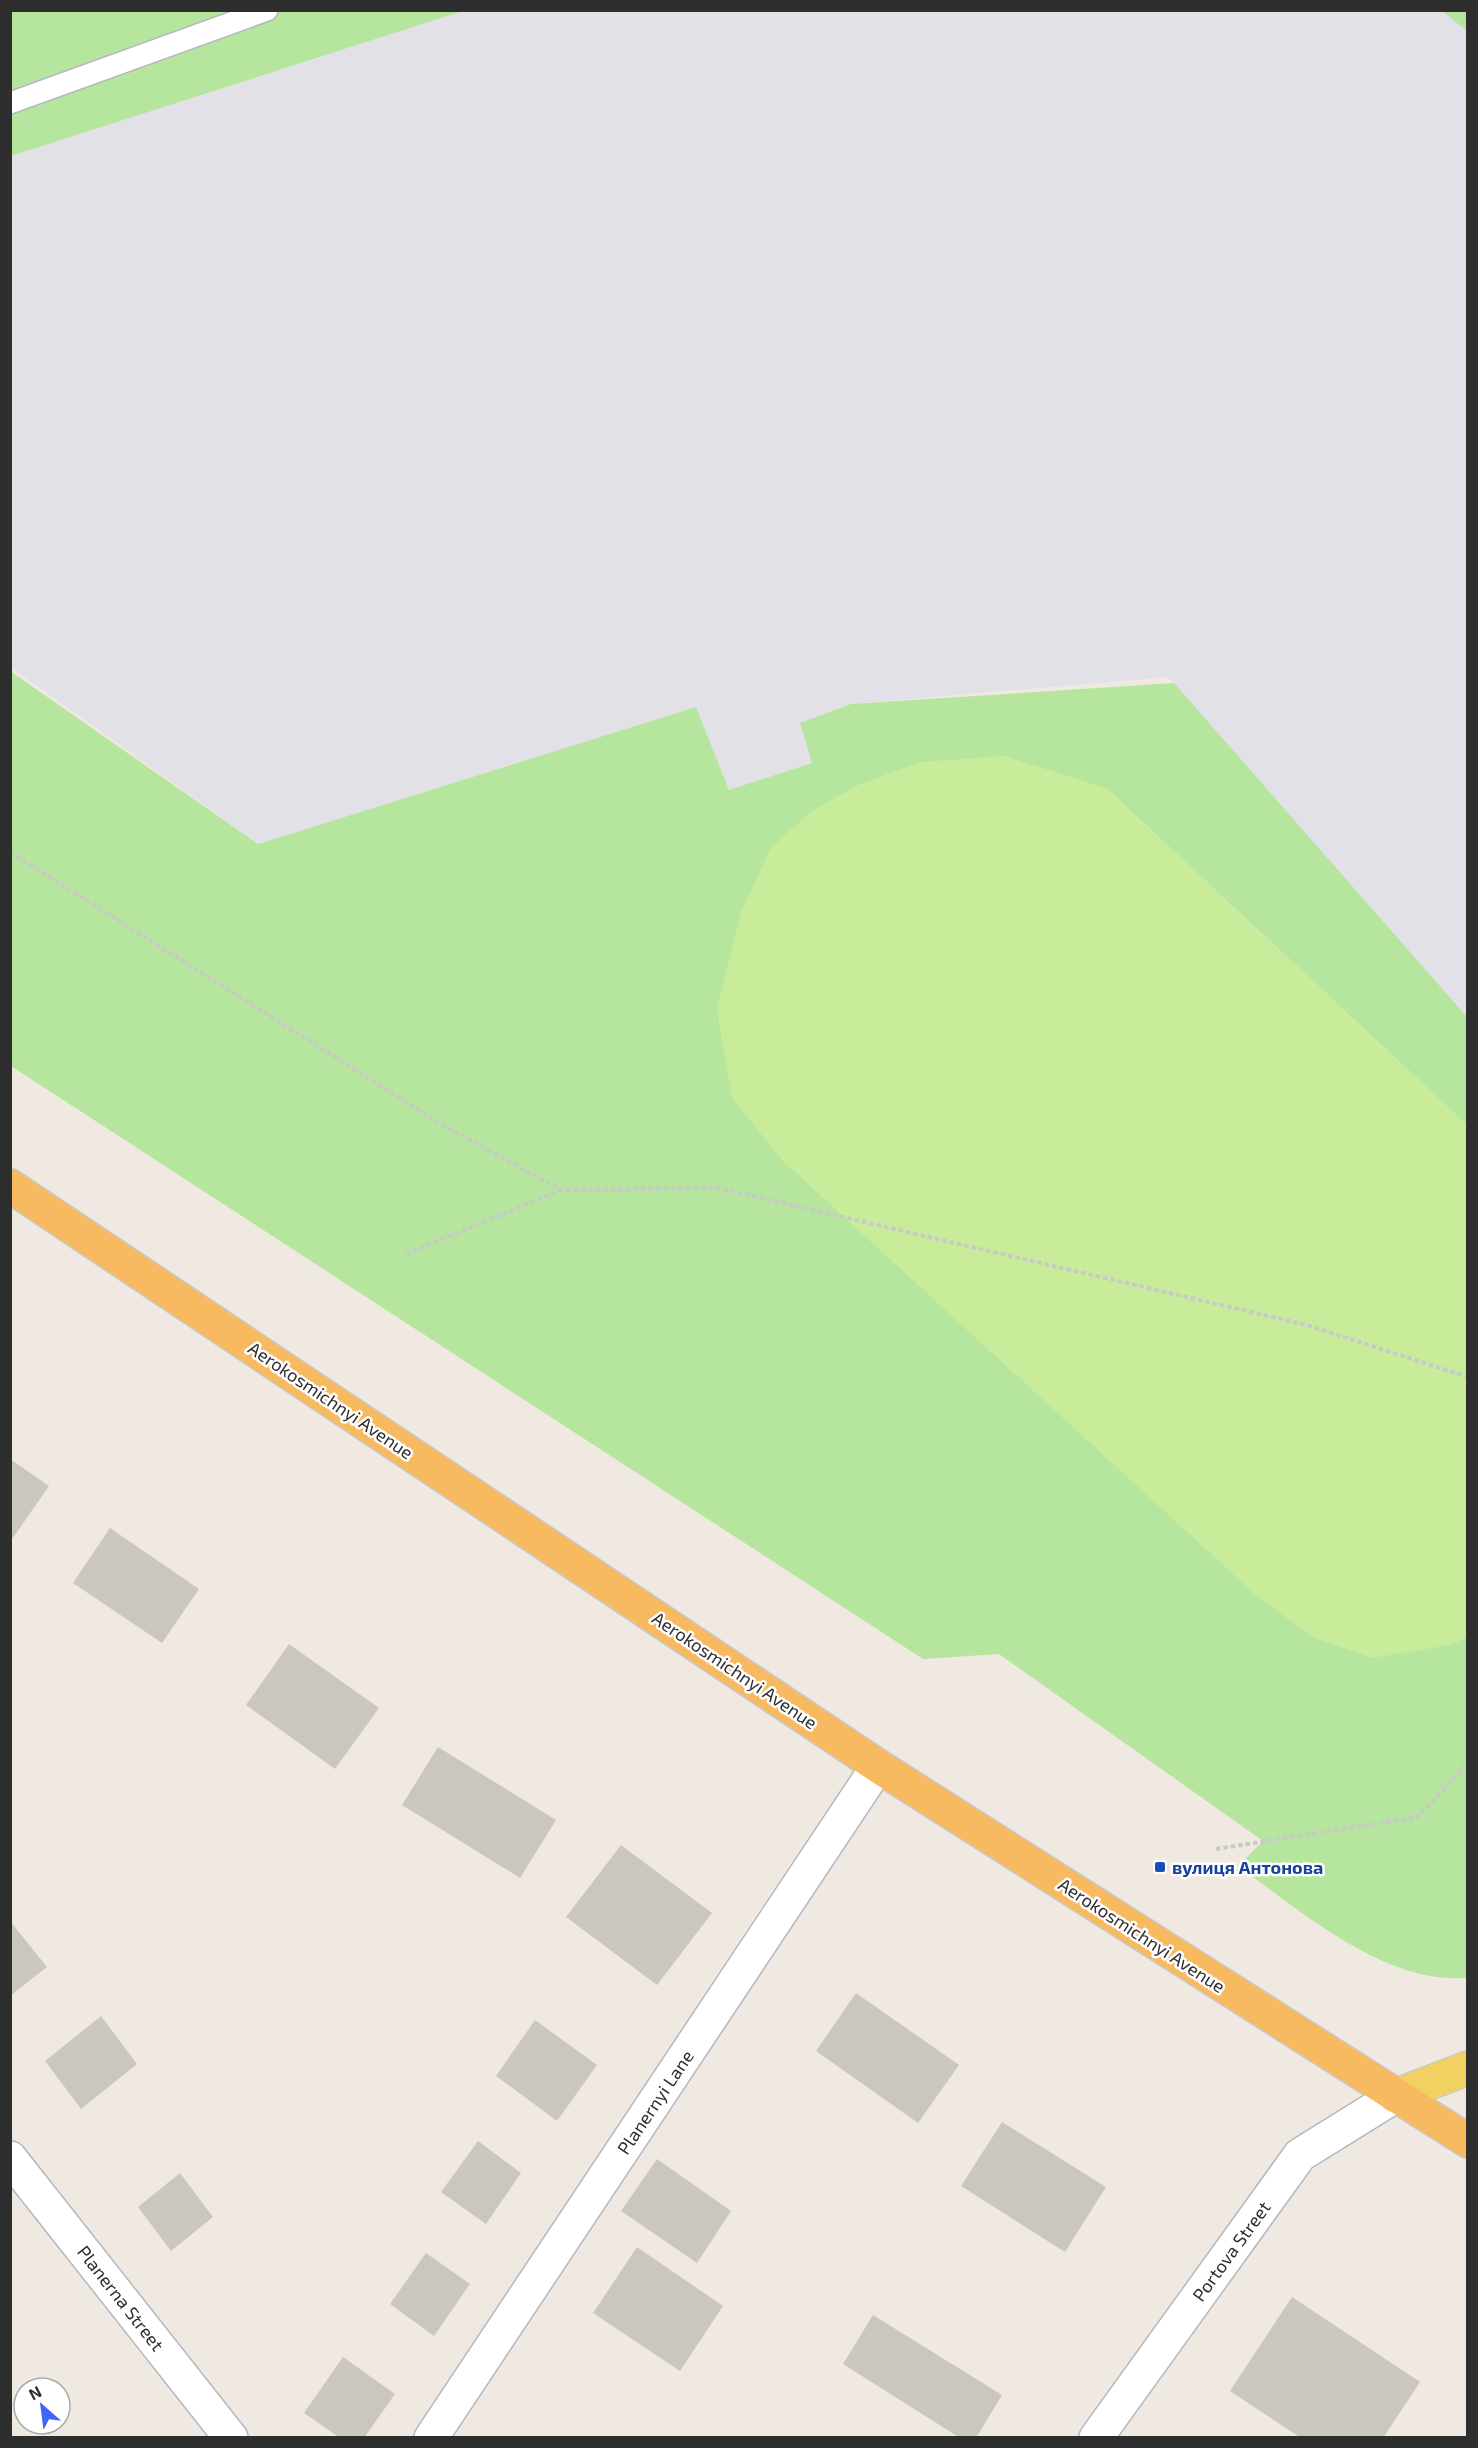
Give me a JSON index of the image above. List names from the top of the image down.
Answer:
{
  "streets": {
    "highway": ["Aerokosmichnyi Avenue"],
    "street": ["Planernyi Lane", "Portova Street", "Planerna Street"]
  },
  "crossings": [
    ["Aerokosmichnyi Avenue", "Planernyi Lane"],
    ["Aerokosmichnyi Avenue", "Portova Street"]
  ],
  "places": {
    "transit": ["вулиця Антонова"]
  },
  "north": "top left"
}
